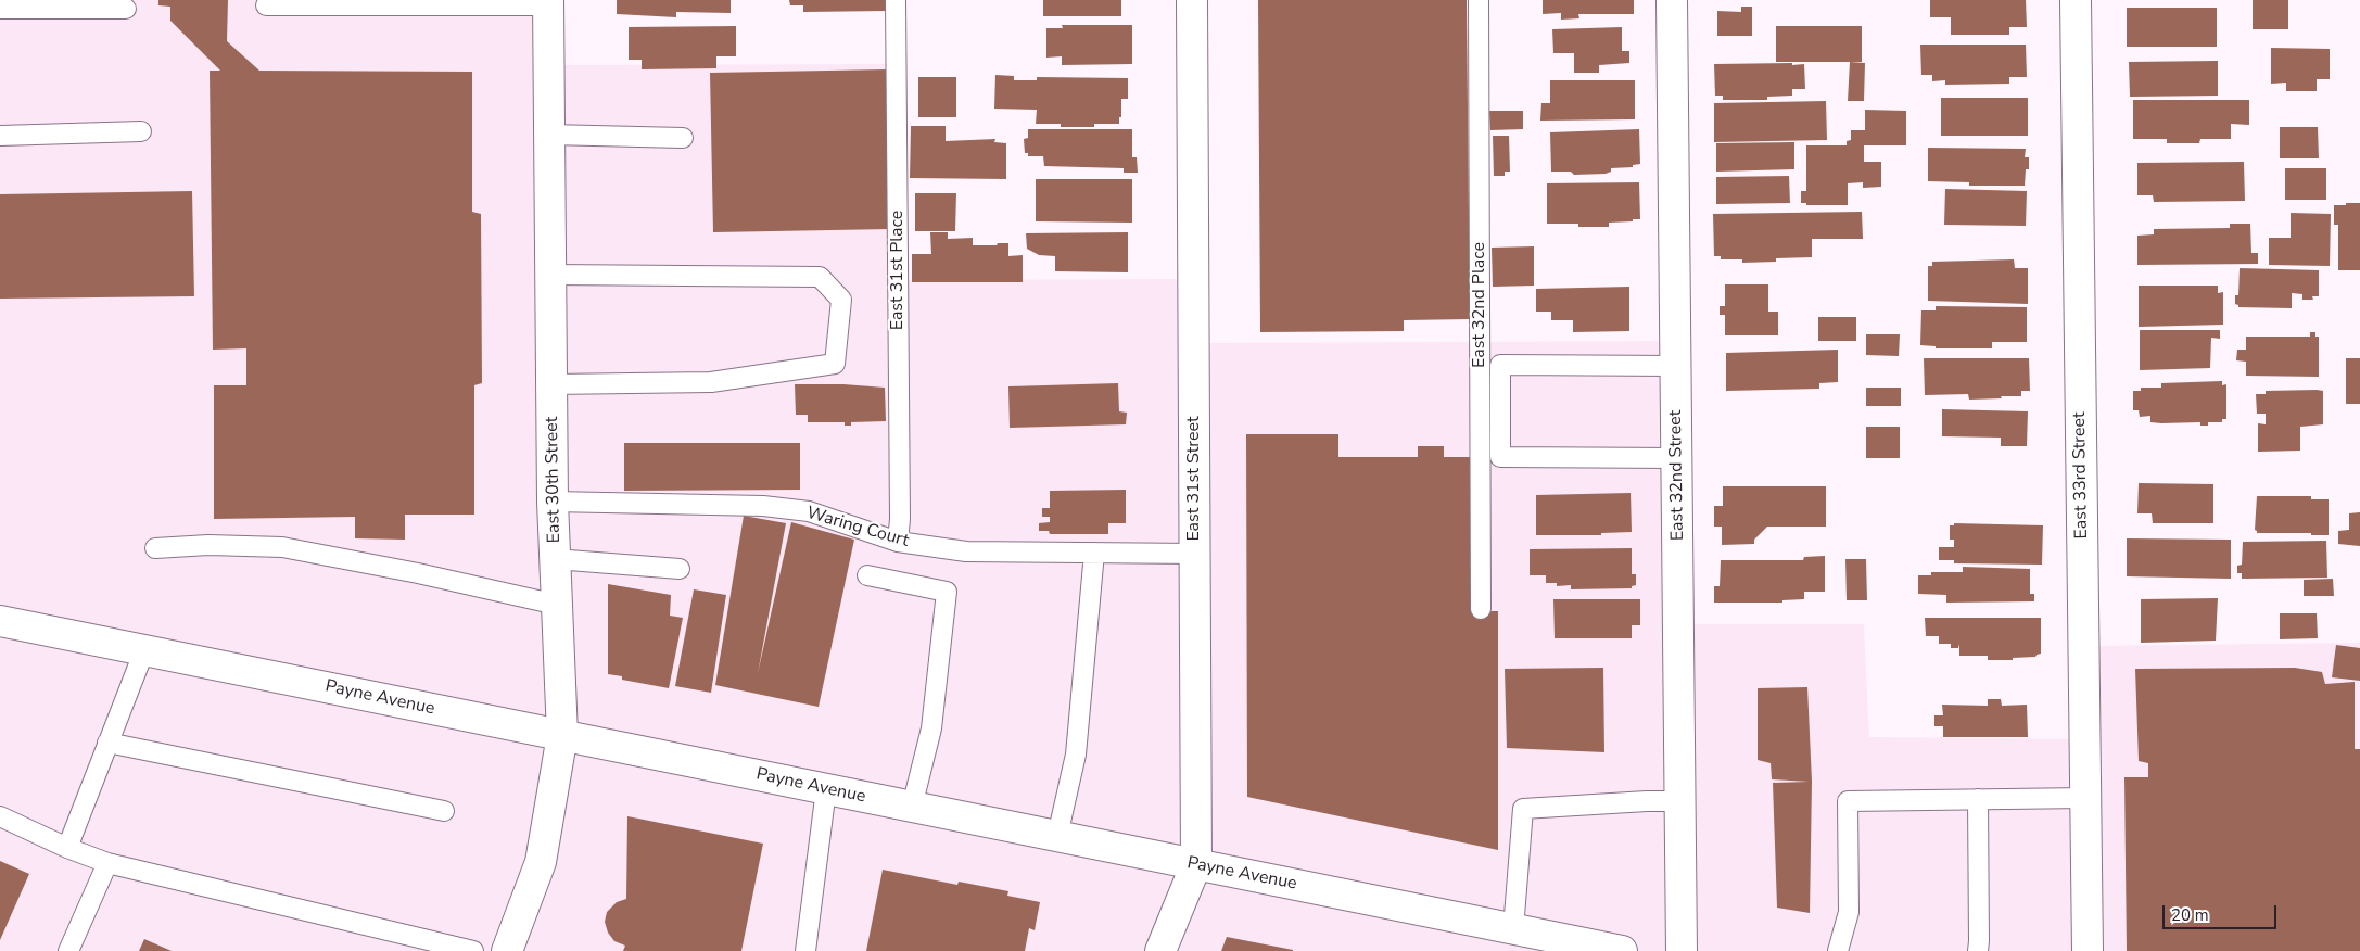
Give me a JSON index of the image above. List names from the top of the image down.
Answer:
{
  "streets": {
    "street": [
      "East 32nd Street",
      "East 33rd Street",
      "East 31st Street",
      "East 30th Street",
      "Payne Avenue"
    ],
    "lane": ["East 31st Place", "East 32nd Place", "Waring Court"]
  },
  "crossings": [
    ["East 31st Place", "Waring Court"],
    ["East 31st Street", "Waring Court"],
    ["East 31st Street", "Payne Avenue"],
    ["East 30th Street", "Waring Court"],
    ["East 30th Street", "Payne Avenue"]
  ],
  "scale_bar": "20 m"
}
